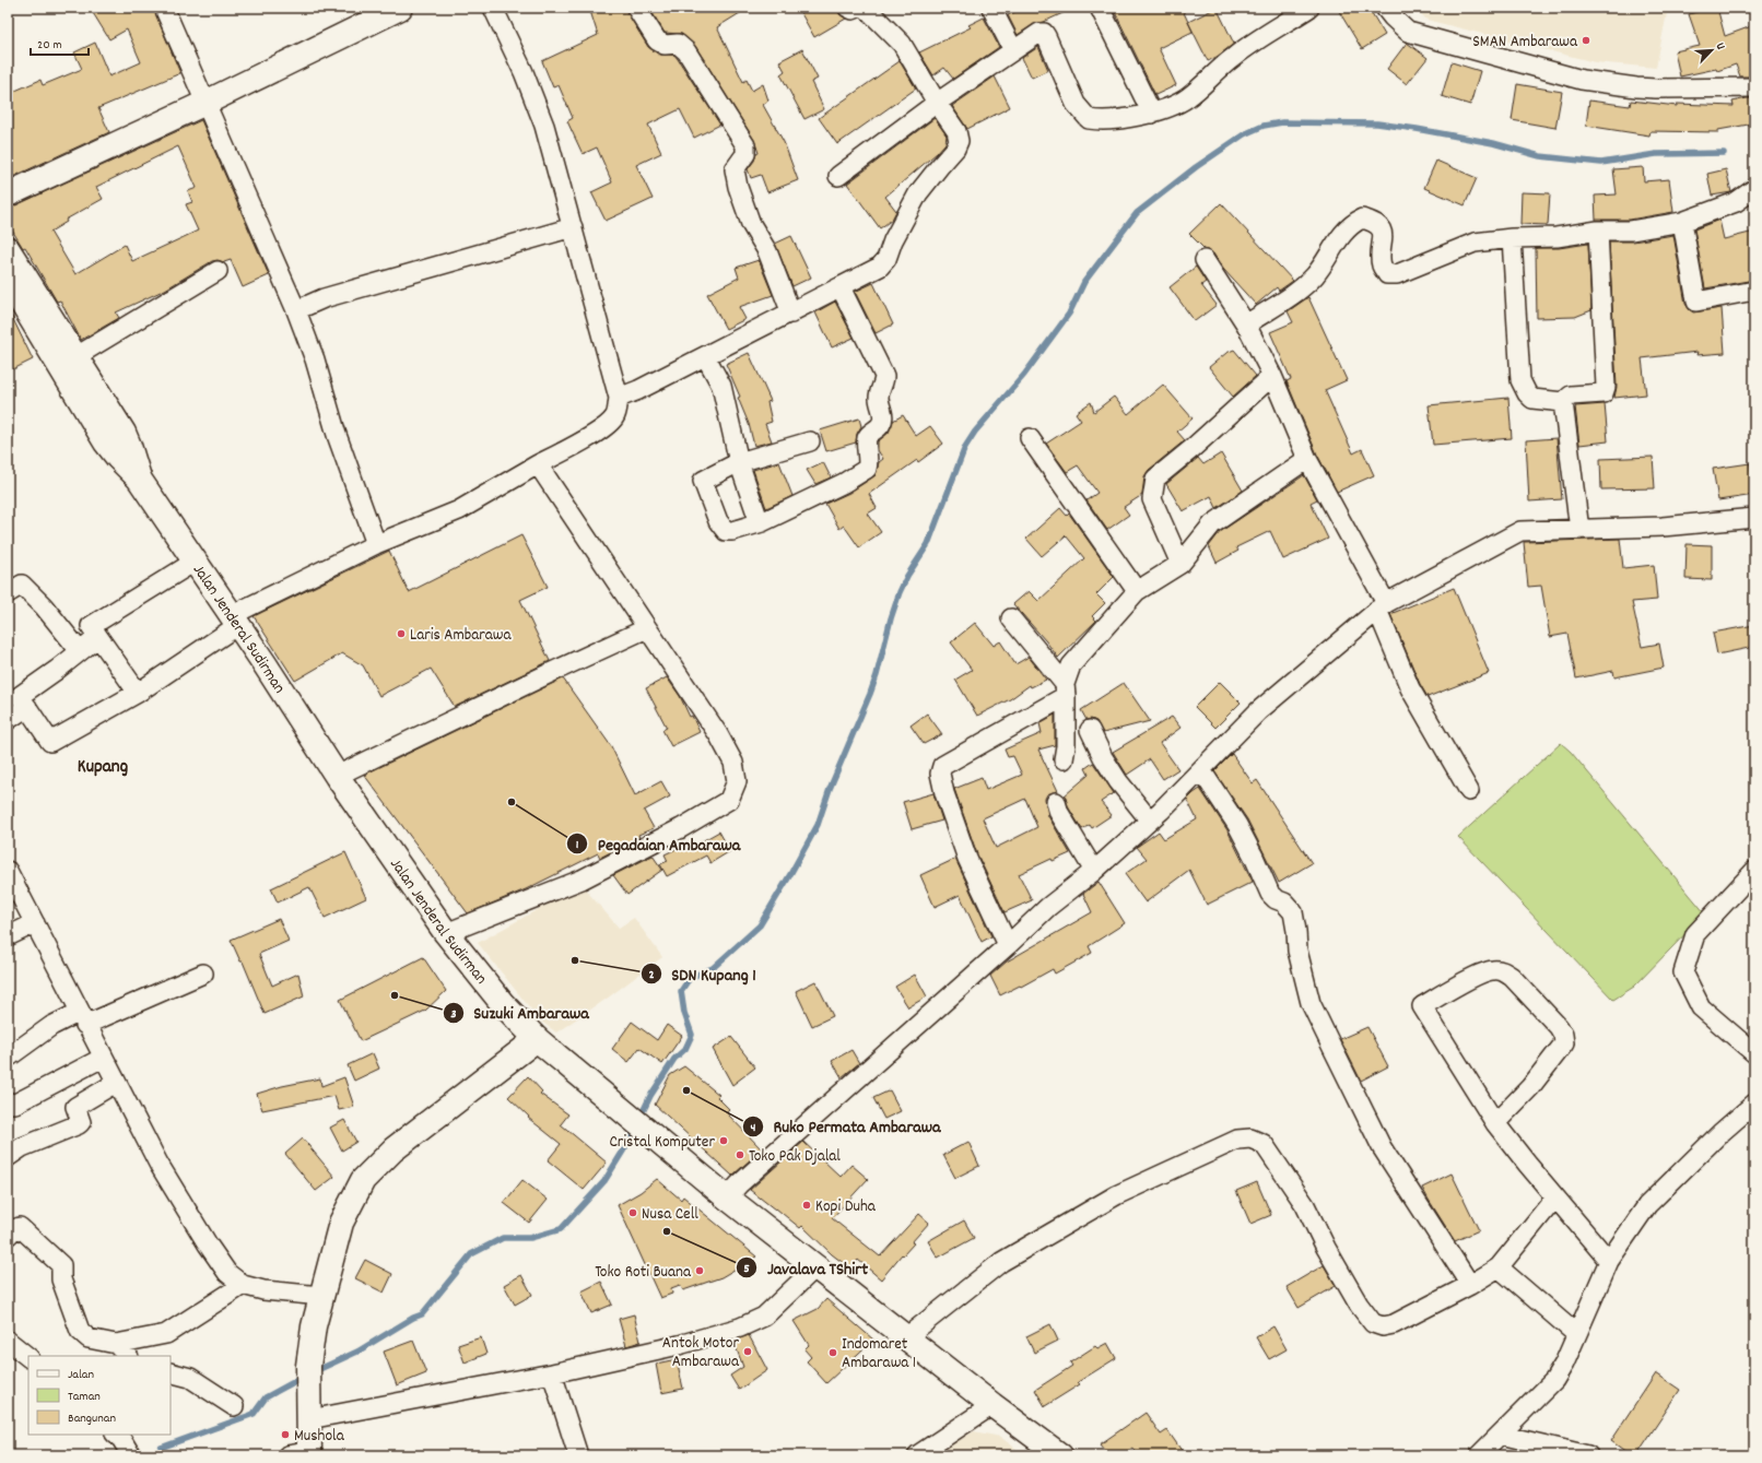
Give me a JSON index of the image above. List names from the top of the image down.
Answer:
{
  "streets": {
    "main road": ["Jalan Jenderal Sudirman"]
  },
  "districts": ["Kupang"],
  "places": [
    "SMAN Ambarawa",
    "Laris Ambarawa",
    "Pegadaian Ambarawa",
    "SDN Kupang 1",
    "Suzuki Ambarawa",
    "Ruko Permata Ambarawa",
    "Cristal Komputer",
    "Toko Pak Djalal",
    "Kopi Duha",
    "Nusa Cell",
    "Javalava TShirt",
    "Toko Roti Buana",
    "Antok Motor Ambarawa",
    "Indomaret Ambarawa 1",
    "Mushola"
  ],
  "legend": ["Jalan", "Taman", "Bangunan"],
  "scale_bar": "20 m",
  "north": "top right"
}
